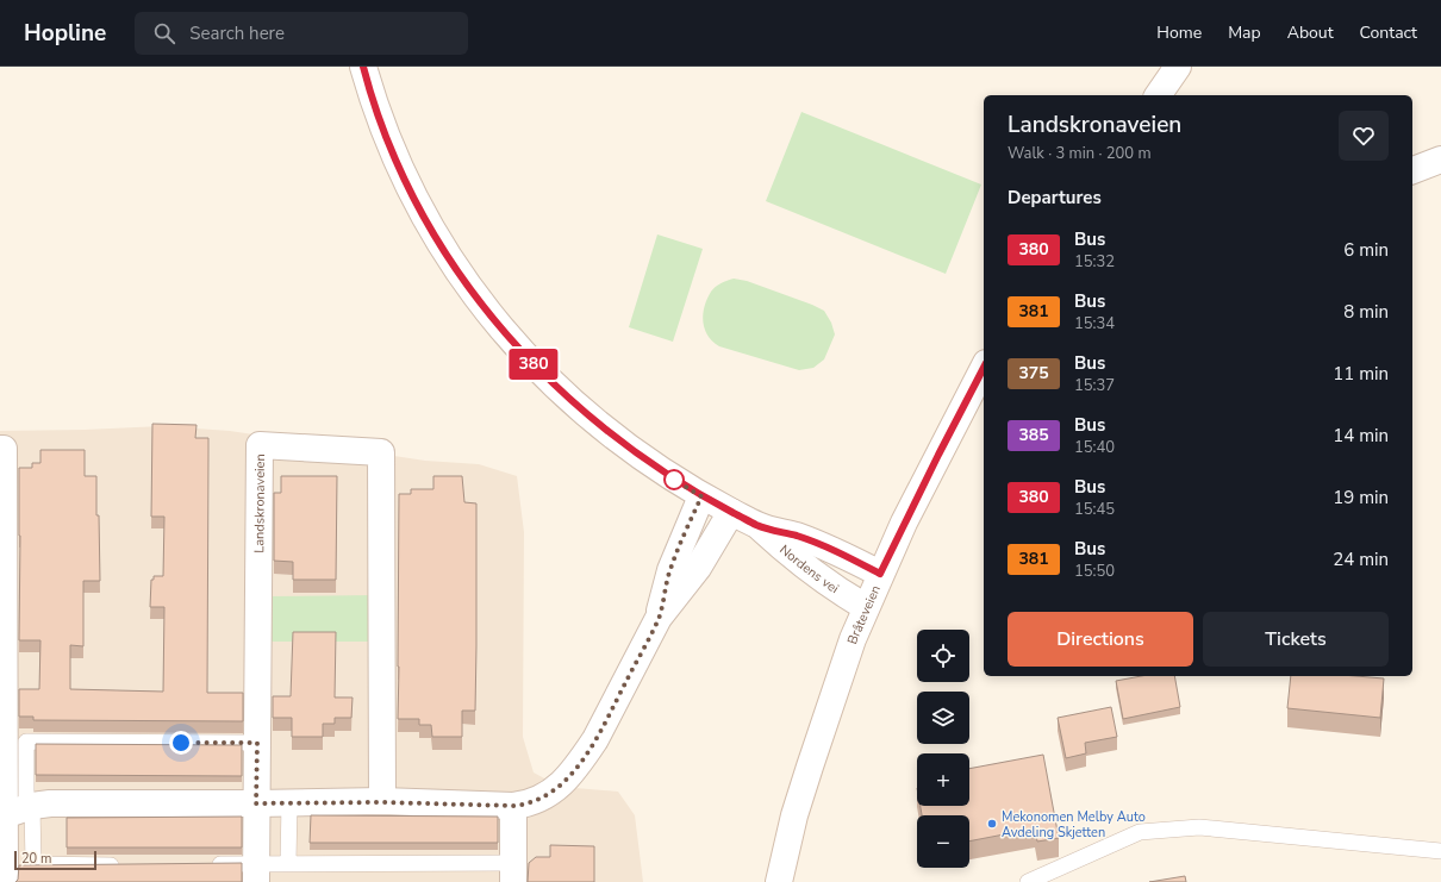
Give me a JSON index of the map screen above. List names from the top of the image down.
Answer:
{
  "streets": {
    "street": ["Landskronaveien", "Nordens vei", "Bråteveien"]
  },
  "crossings": [
    ["Nordens vei", "Bråteveien"]
  ],
  "places": ["Mekonomen Melby Auto Avdeling Skjetten"],
  "lines": ["bus line 380"],
  "scale_bar": "20 m",
  "page": {
    "header": "Hopline",
    "search": "Search here",
    "nav": [
      "Home",
      "Map",
      "About",
      "Contact"
    ],
    "on_map": "380",
    "heading": [
      ["Landskronaveien", "Walk · 3 min · 200 m"],
      "Departures"
    ],
    "list": [
      {
        "mark": "380",
        "name": "Bus",
        "note": "15:32",
        "value": "6 min"
      },
      {
        "mark": "381",
        "name": "Bus",
        "note": "15:34",
        "value": "8 min"
      },
      {
        "mark": "375",
        "name": "Bus",
        "note": "15:37",
        "value": "11 min"
      },
      {
        "mark": "385",
        "name": "Bus",
        "note": "15:40",
        "value": "14 min"
      },
      {
        "mark": "380",
        "name": "Bus",
        "note": "15:45",
        "value": "19 min"
      },
      {
        "mark": "381",
        "name": "Bus",
        "note": "15:50",
        "value": "24 min"
      }
    ],
    "buttons": ["Directions", "Tickets"],
    "map_buttons": ["+", "−"],
    "scale": "20 m"
  }
}
